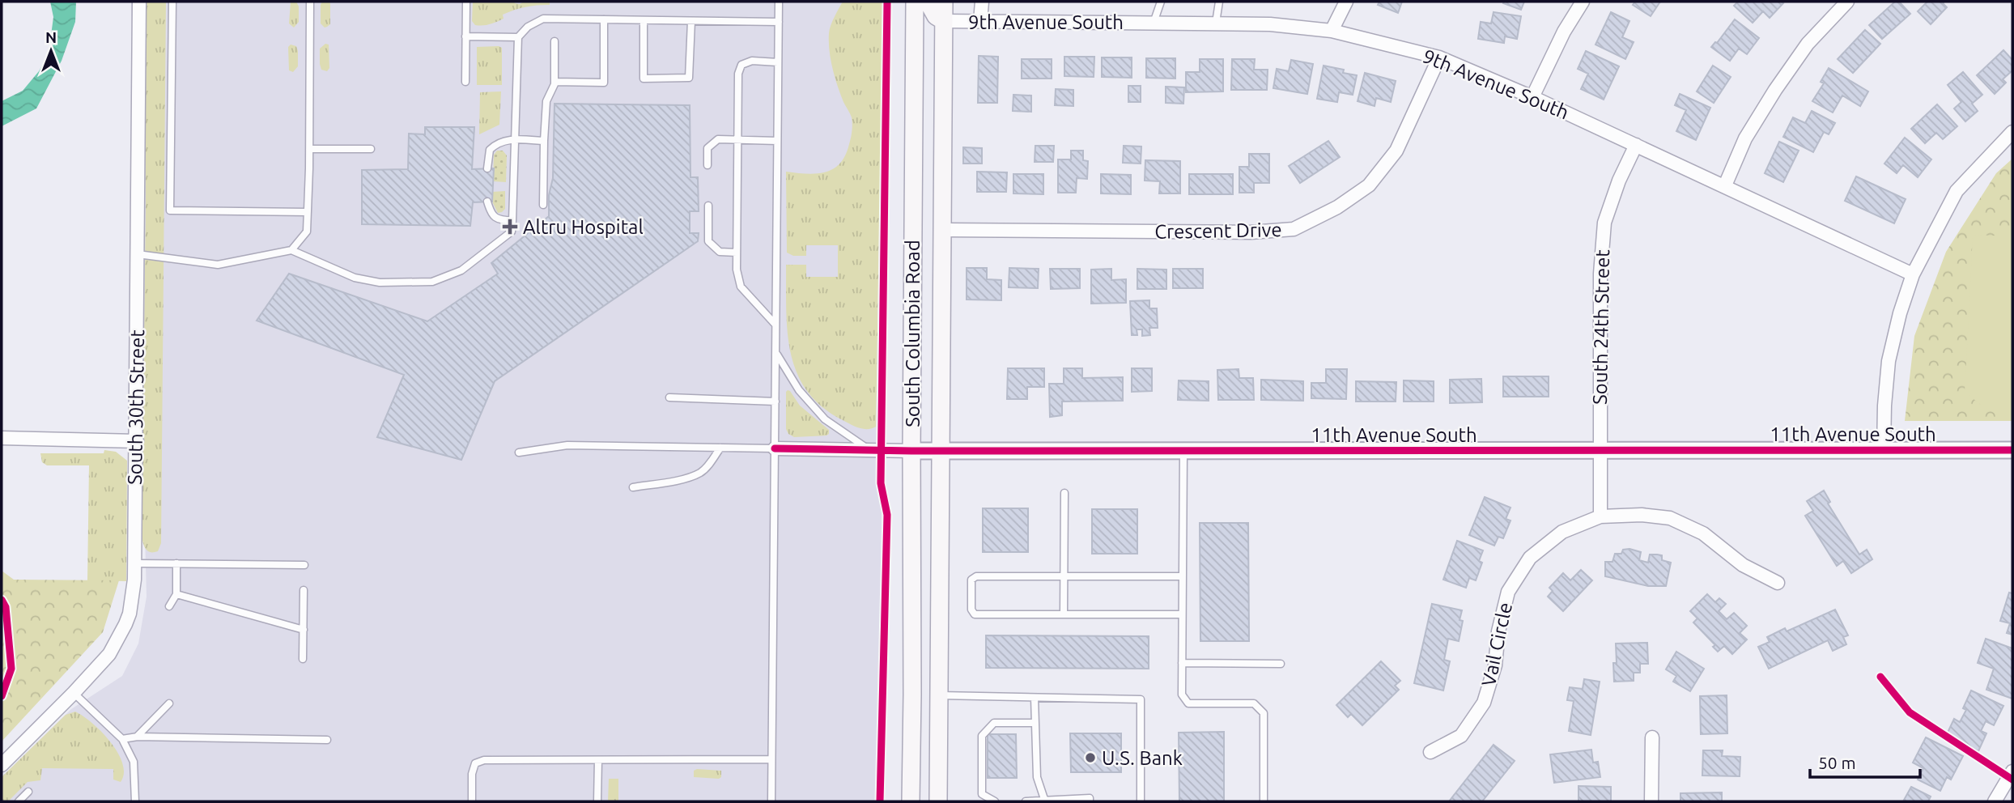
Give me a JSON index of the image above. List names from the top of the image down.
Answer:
{
  "streets": {
    "main road": ["South Columbia Road"],
    "street": [
      "9th Avenue South",
      "Crescent Drive",
      "South 24th Street",
      "South 30th Street",
      "11th Avenue South",
      "Vail Circle"
    ]
  },
  "crossings": [
    ["9th Avenue South", "Crescent Drive"],
    ["9th Avenue South", "South 24th Street"],
    ["9th Avenue South", "South Columbia Road"],
    ["Crescent Drive", "South Columbia Road"],
    ["South 24th Street", "11th Avenue South"],
    ["South 24th Street", "Vail Circle"],
    ["South Columbia Road", "11th Avenue South"]
  ],
  "places": {
    "health": ["Altru Hospital"],
    "other": ["U.S. Bank"]
  },
  "scale_bar": "50 m",
  "north": "top"
}
